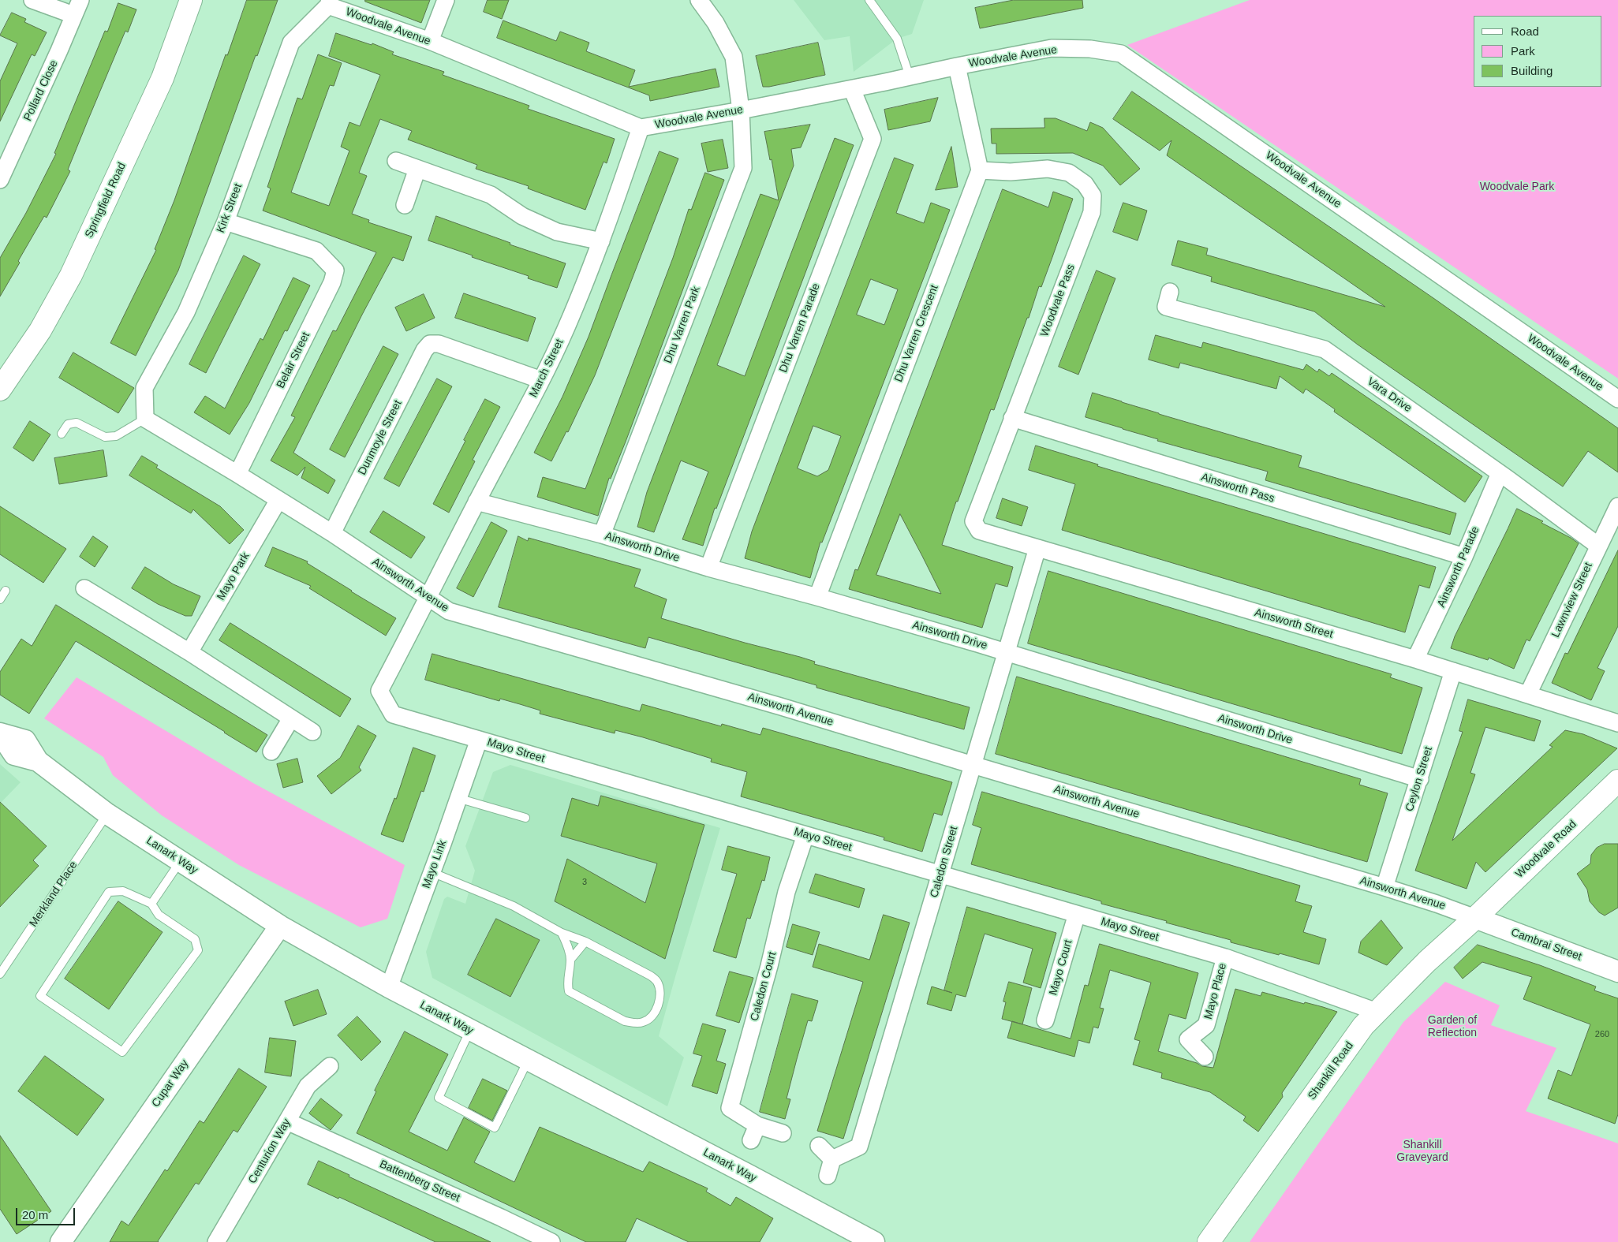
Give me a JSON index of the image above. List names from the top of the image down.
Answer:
{
  "streets": {
    "main road": ["Springfield Road", "Woodvale Road", "Shankill Road"],
    "street": [
      "Woodvale Avenue",
      "Pollard Close",
      "Kirk Street",
      "Woodvale Pass",
      "Dhu Varren Park",
      "Dhu Varren Parade",
      "Dhu Varren Crescent",
      "Belair Street",
      "March Street",
      "Vara Drive",
      "Dunmoyle Street",
      "Ainsworth Pass",
      "Ainsworth Drive",
      "Ainsworth Parade",
      "Mayo Park",
      "Ainsworth Avenue",
      "Lawnview Street",
      "Ainsworth Street",
      "Mayo Street",
      "Ceylon Street",
      "Lanark Way",
      "Caledon Street",
      "Mayo Link",
      "Cambrai Street",
      "Mayo Court",
      "Caledon Court",
      "Mayo Place",
      "Cupar Way",
      "Centurion Way",
      "Battenberg Street"
    ],
    "lane": ["Merkland Place"]
  },
  "crossings": [
    ["Woodvale Avenue", "Kirk Street"],
    ["Woodvale Avenue", "Dhu Varren Park"],
    ["Woodvale Avenue", "Dhu Varren Parade"],
    ["Woodvale Avenue", "March Street"],
    ["Kirk Street", "Belair Street"],
    ["Kirk Street", "Ainsworth Avenue"],
    ["Woodvale Pass", "Dhu Varren Crescent"],
    ["Woodvale Pass", "Ainsworth Pass"],
    ["Woodvale Pass", "Ainsworth Street"],
    ["Dhu Varren Park", "Ainsworth Drive"],
    ["Dhu Varren Parade", "Ainsworth Drive"],
    ["Dhu Varren Crescent", "Ainsworth Drive"],
    ["Belair Street", "Ainsworth Avenue"],
    ["March Street", "Dunmoyle Street"],
    ["March Street", "Ainsworth Drive"],
    ["March Street", "Ainsworth Avenue"],
    ["March Street", "Mayo Street"],
    ["Vara Drive", "Ainsworth Parade"],
    ["Vara Drive", "Lawnview Street"],
    ["Dunmoyle Street", "Ainsworth Avenue"],
    ["Ainsworth Pass", "Ainsworth Parade"],
    ["Ainsworth Drive", "Ceylon Street"],
    ["Ainsworth Drive", "Caledon Street"],
    ["Ainsworth Parade", "Ainsworth Street"],
    ["Mayo Park", "Ainsworth Avenue"],
    ["Ainsworth Avenue", "Mayo Street"],
    ["Ainsworth Avenue", "Ceylon Street"],
    ["Ainsworth Avenue", "Woodvale Road"],
    ["Ainsworth Avenue", "Caledon Street"],
    ["Ainsworth Avenue", "Cambrai Street"],
    ["Ainsworth Avenue", "Shankill Road"],
    ["Lawnview Street", "Ainsworth Street"],
    ["Ainsworth Street", "Ceylon Street"],
    ["Ainsworth Street", "Caledon Street"],
    ["Mayo Street", "Caledon Street"],
    ["Mayo Street", "Mayo Link"],
    ["Mayo Street", "Mayo Court"],
    ["Mayo Street", "Caledon Court"],
    ["Mayo Street", "Mayo Place"],
    ["Mayo Street", "Shankill Road"],
    ["Woodvale Road", "Cambrai Street"],
    ["Woodvale Road", "Shankill Road"],
    ["Lanark Way", "Mayo Link"],
    ["Lanark Way", "Merkland Place"],
    ["Lanark Way", "Cupar Way"],
    ["Cambrai Street", "Shankill Road"],
    ["Centurion Way", "Battenberg Street"]
  ],
  "parks": ["Woodvale Park", "Garden of Reflection", "Shankill Graveyard"],
  "house_numbers": ["3", "260"],
  "legend": ["Road", "Park", "Building"],
  "scale_bar": "20 m"
}
